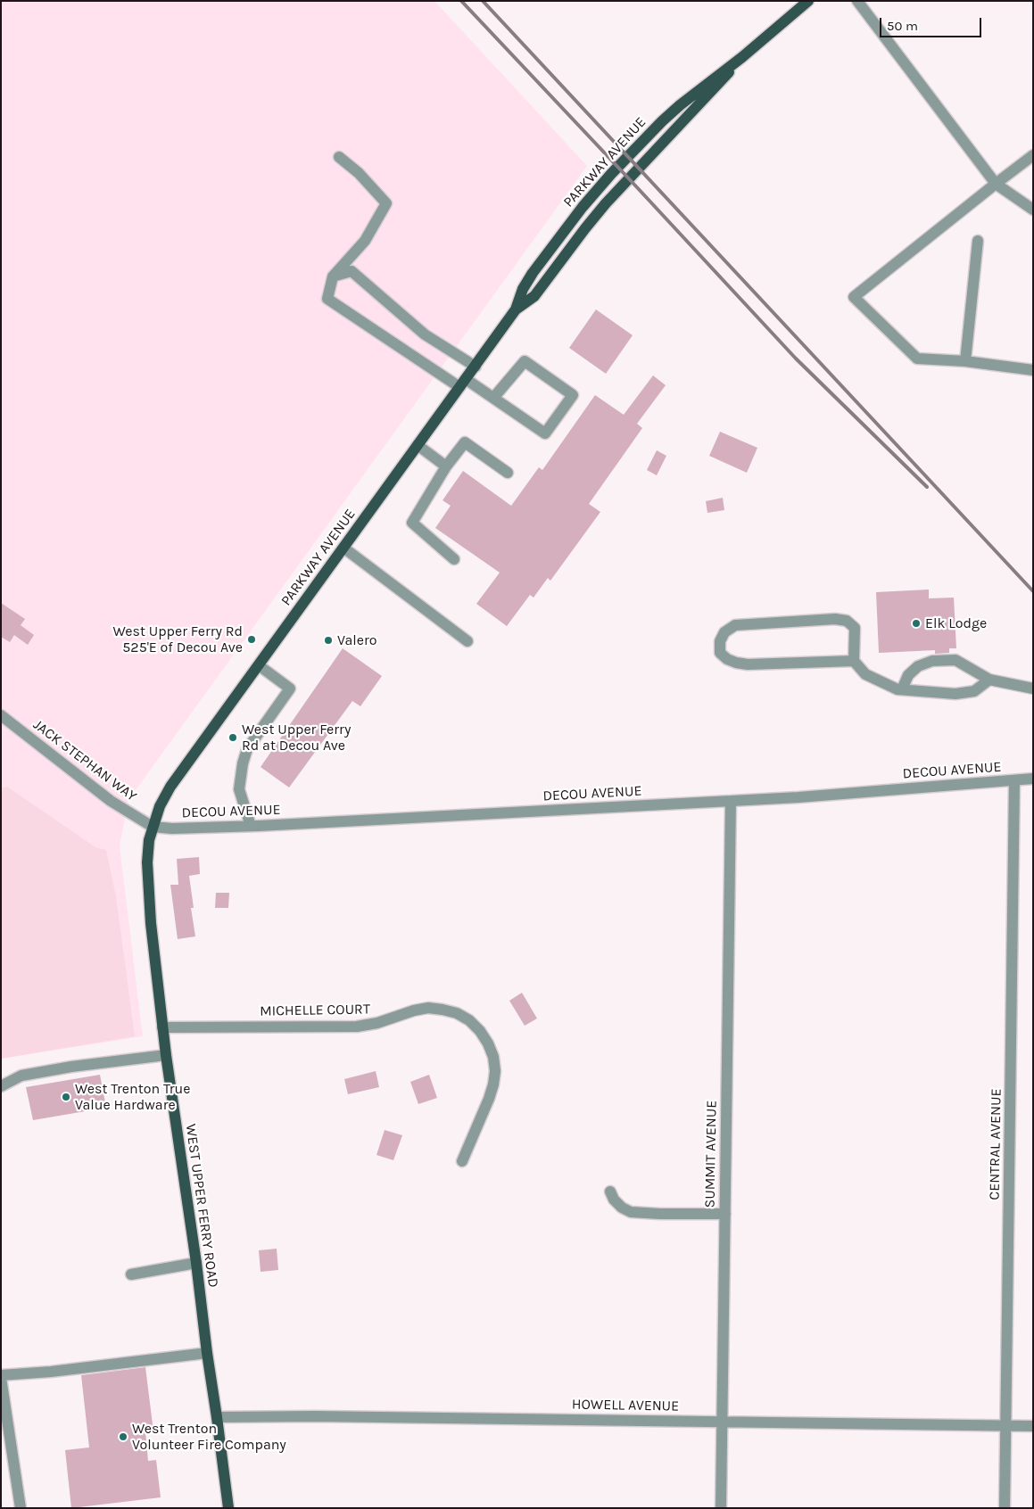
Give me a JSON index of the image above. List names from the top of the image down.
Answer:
{
  "streets": {
    "main road": ["PARKWAY AVENUE", "WEST UPPER FERRY ROAD"],
    "street": [
      "JACK STEPHAN WAY",
      "DECOU AVENUE",
      "MICHELLE COURT",
      "CENTRAL AVENUE",
      "SUMMIT AVENUE",
      "HOWELL AVENUE"
    ]
  },
  "crossings": [
    ["PARKWAY AVENUE", "JACK STEPHAN WAY"],
    ["PARKWAY AVENUE", "DECOU AVENUE"],
    ["PARKWAY AVENUE", "WEST UPPER FERRY ROAD"],
    ["JACK STEPHAN WAY", "DECOU AVENUE"],
    ["JACK STEPHAN WAY", "WEST UPPER FERRY ROAD"],
    ["DECOU AVENUE", "CENTRAL AVENUE"],
    ["DECOU AVENUE", "SUMMIT AVENUE"],
    ["DECOU AVENUE", "WEST UPPER FERRY ROAD"],
    ["MICHELLE COURT", "WEST UPPER FERRY ROAD"],
    ["CENTRAL AVENUE", "HOWELL AVENUE"],
    ["SUMMIT AVENUE", "HOWELL AVENUE"],
    ["WEST UPPER FERRY ROAD", "HOWELL AVENUE"]
  ],
  "places": [
    "Elk Lodge",
    "West Upper Ferry Rd 525'E of Decou Ave",
    "Valero",
    "West Upper Ferry Rd at Decou Ave",
    "West Trenton True Value Hardware",
    "West Trenton Volunteer Fire Company"
  ],
  "scale_bar": "50 m"
}
